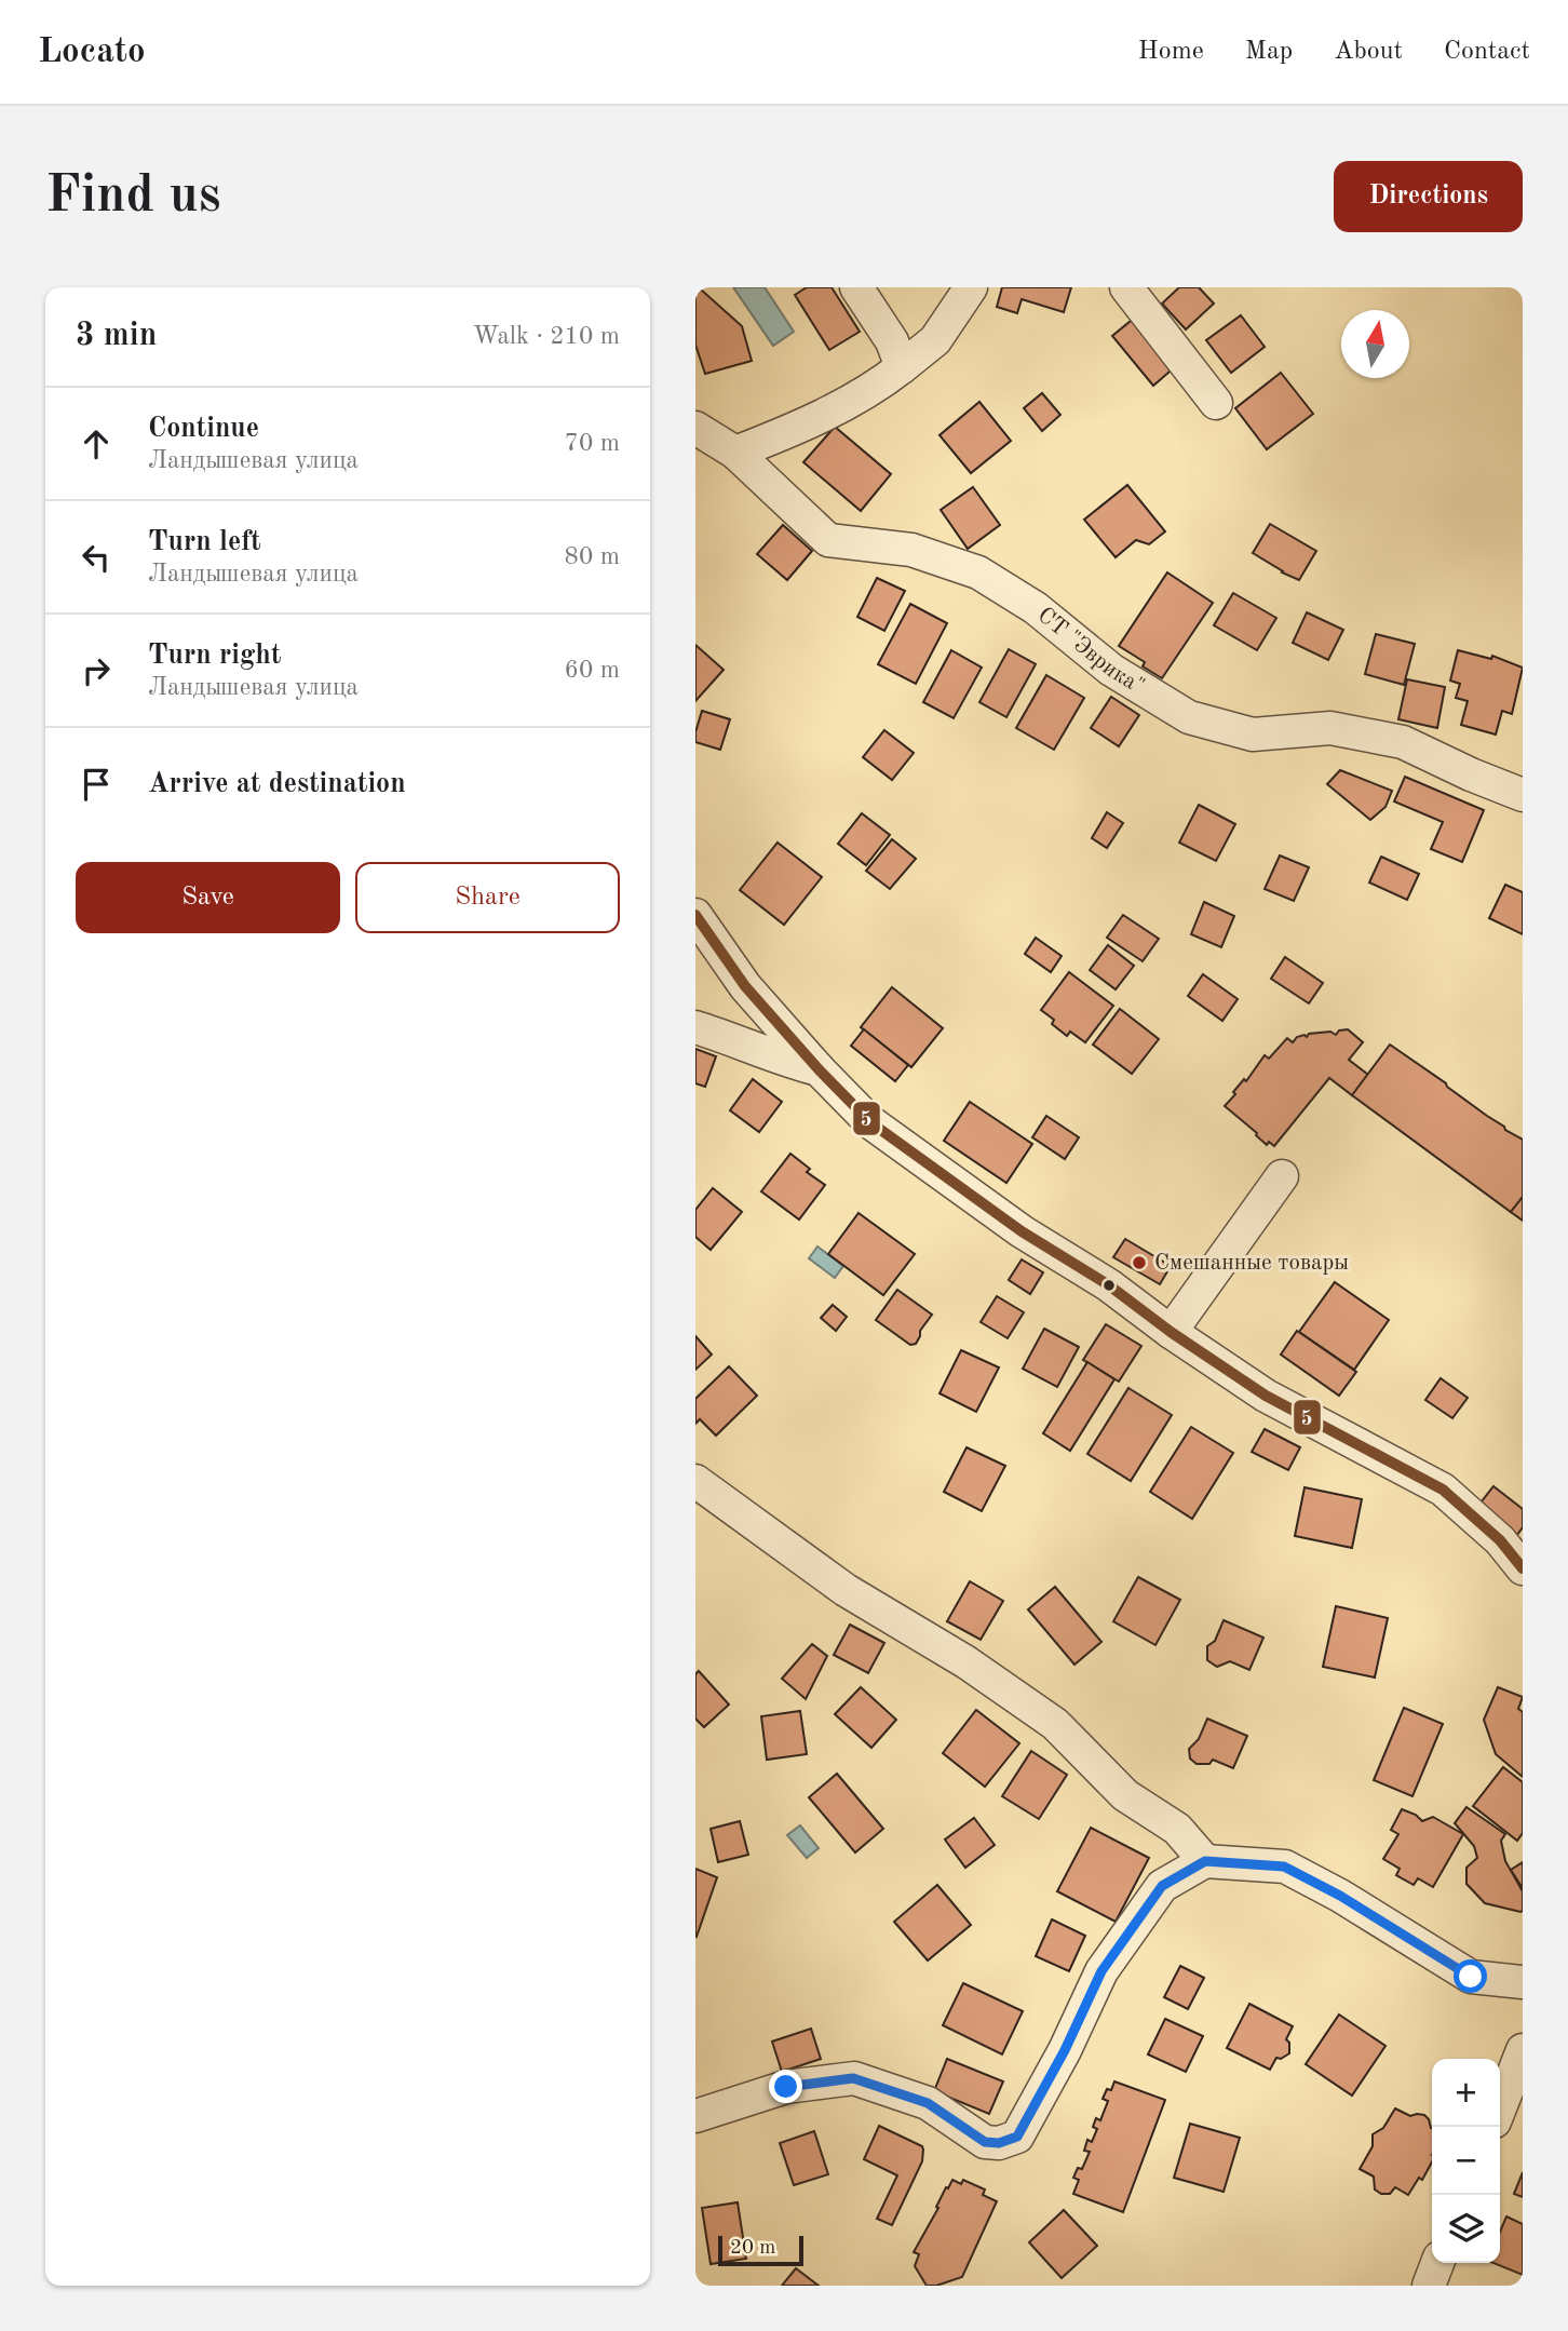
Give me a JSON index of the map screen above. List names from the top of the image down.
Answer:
{
  "streets": {
    "street": ["СТ \"Эврика\""]
  },
  "places": ["Смешанные товары"],
  "lines": ["transit line 5"],
  "scale_bar": "20 m",
  "north": "top",
  "page": {
    "header": "Locato",
    "nav": [
      "Home",
      "Map",
      "About",
      "Contact"
    ],
    "buttons": [
      "Directions",
      ["Save", "Share"]
    ],
    "title": "Find us",
    "heading": ["3 min", "Walk · 210 m"],
    "list": [
      ["Continue", "Ландышевая улица", "70 m"],
      ["Turn left", "Ландышевая улица", "80 m"],
      ["Turn right", "Ландышевая улица", "60 m"],
      "Arrive at destination"
    ],
    "map_buttons": ["+", "−"],
    "scale": "20 m"
  }
}
